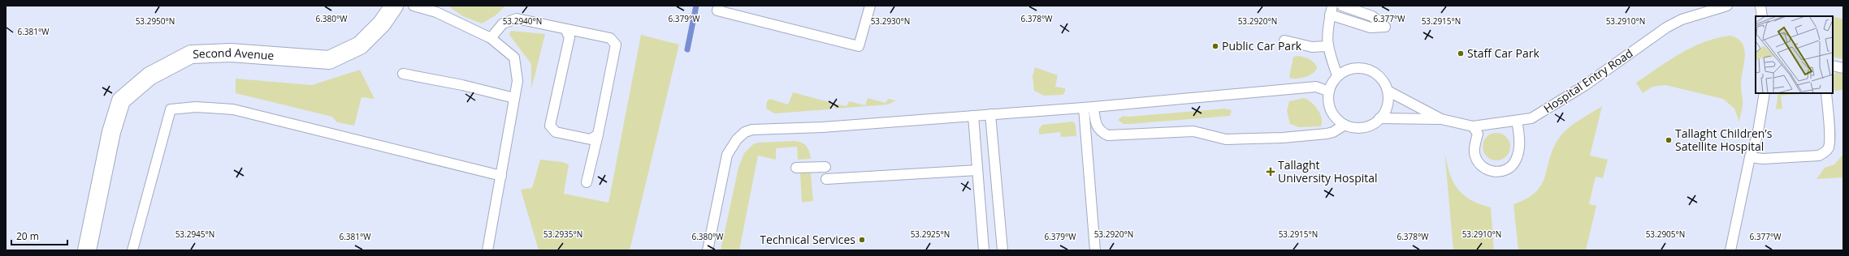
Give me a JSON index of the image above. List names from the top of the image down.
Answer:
{
  "streets": {
    "street": ["Second Avenue"],
    "lane": ["Hospital Entry Road"]
  },
  "places": {
    "other": [
      "Public Car Park",
      "Staff Car Park",
      "Tallaght Children’s Satellite Hospital",
      "Technical Services"
    ],
    "health": ["Tallaght University Hospital"]
  },
  "scale_bar": "20 m",
  "coordinates": [
    "6.380°W",
    "6.379°W",
    "6.378°W",
    "6.377°W",
    "53.2950°N",
    "53.2940°N",
    "53.2930°N",
    "53.2920°N",
    "53.2915°N",
    "53.2910°N",
    "6.381°W",
    "53.2945°N",
    "53.2935°N",
    "53.2925°N",
    "53.2905°N"
  ]
}
